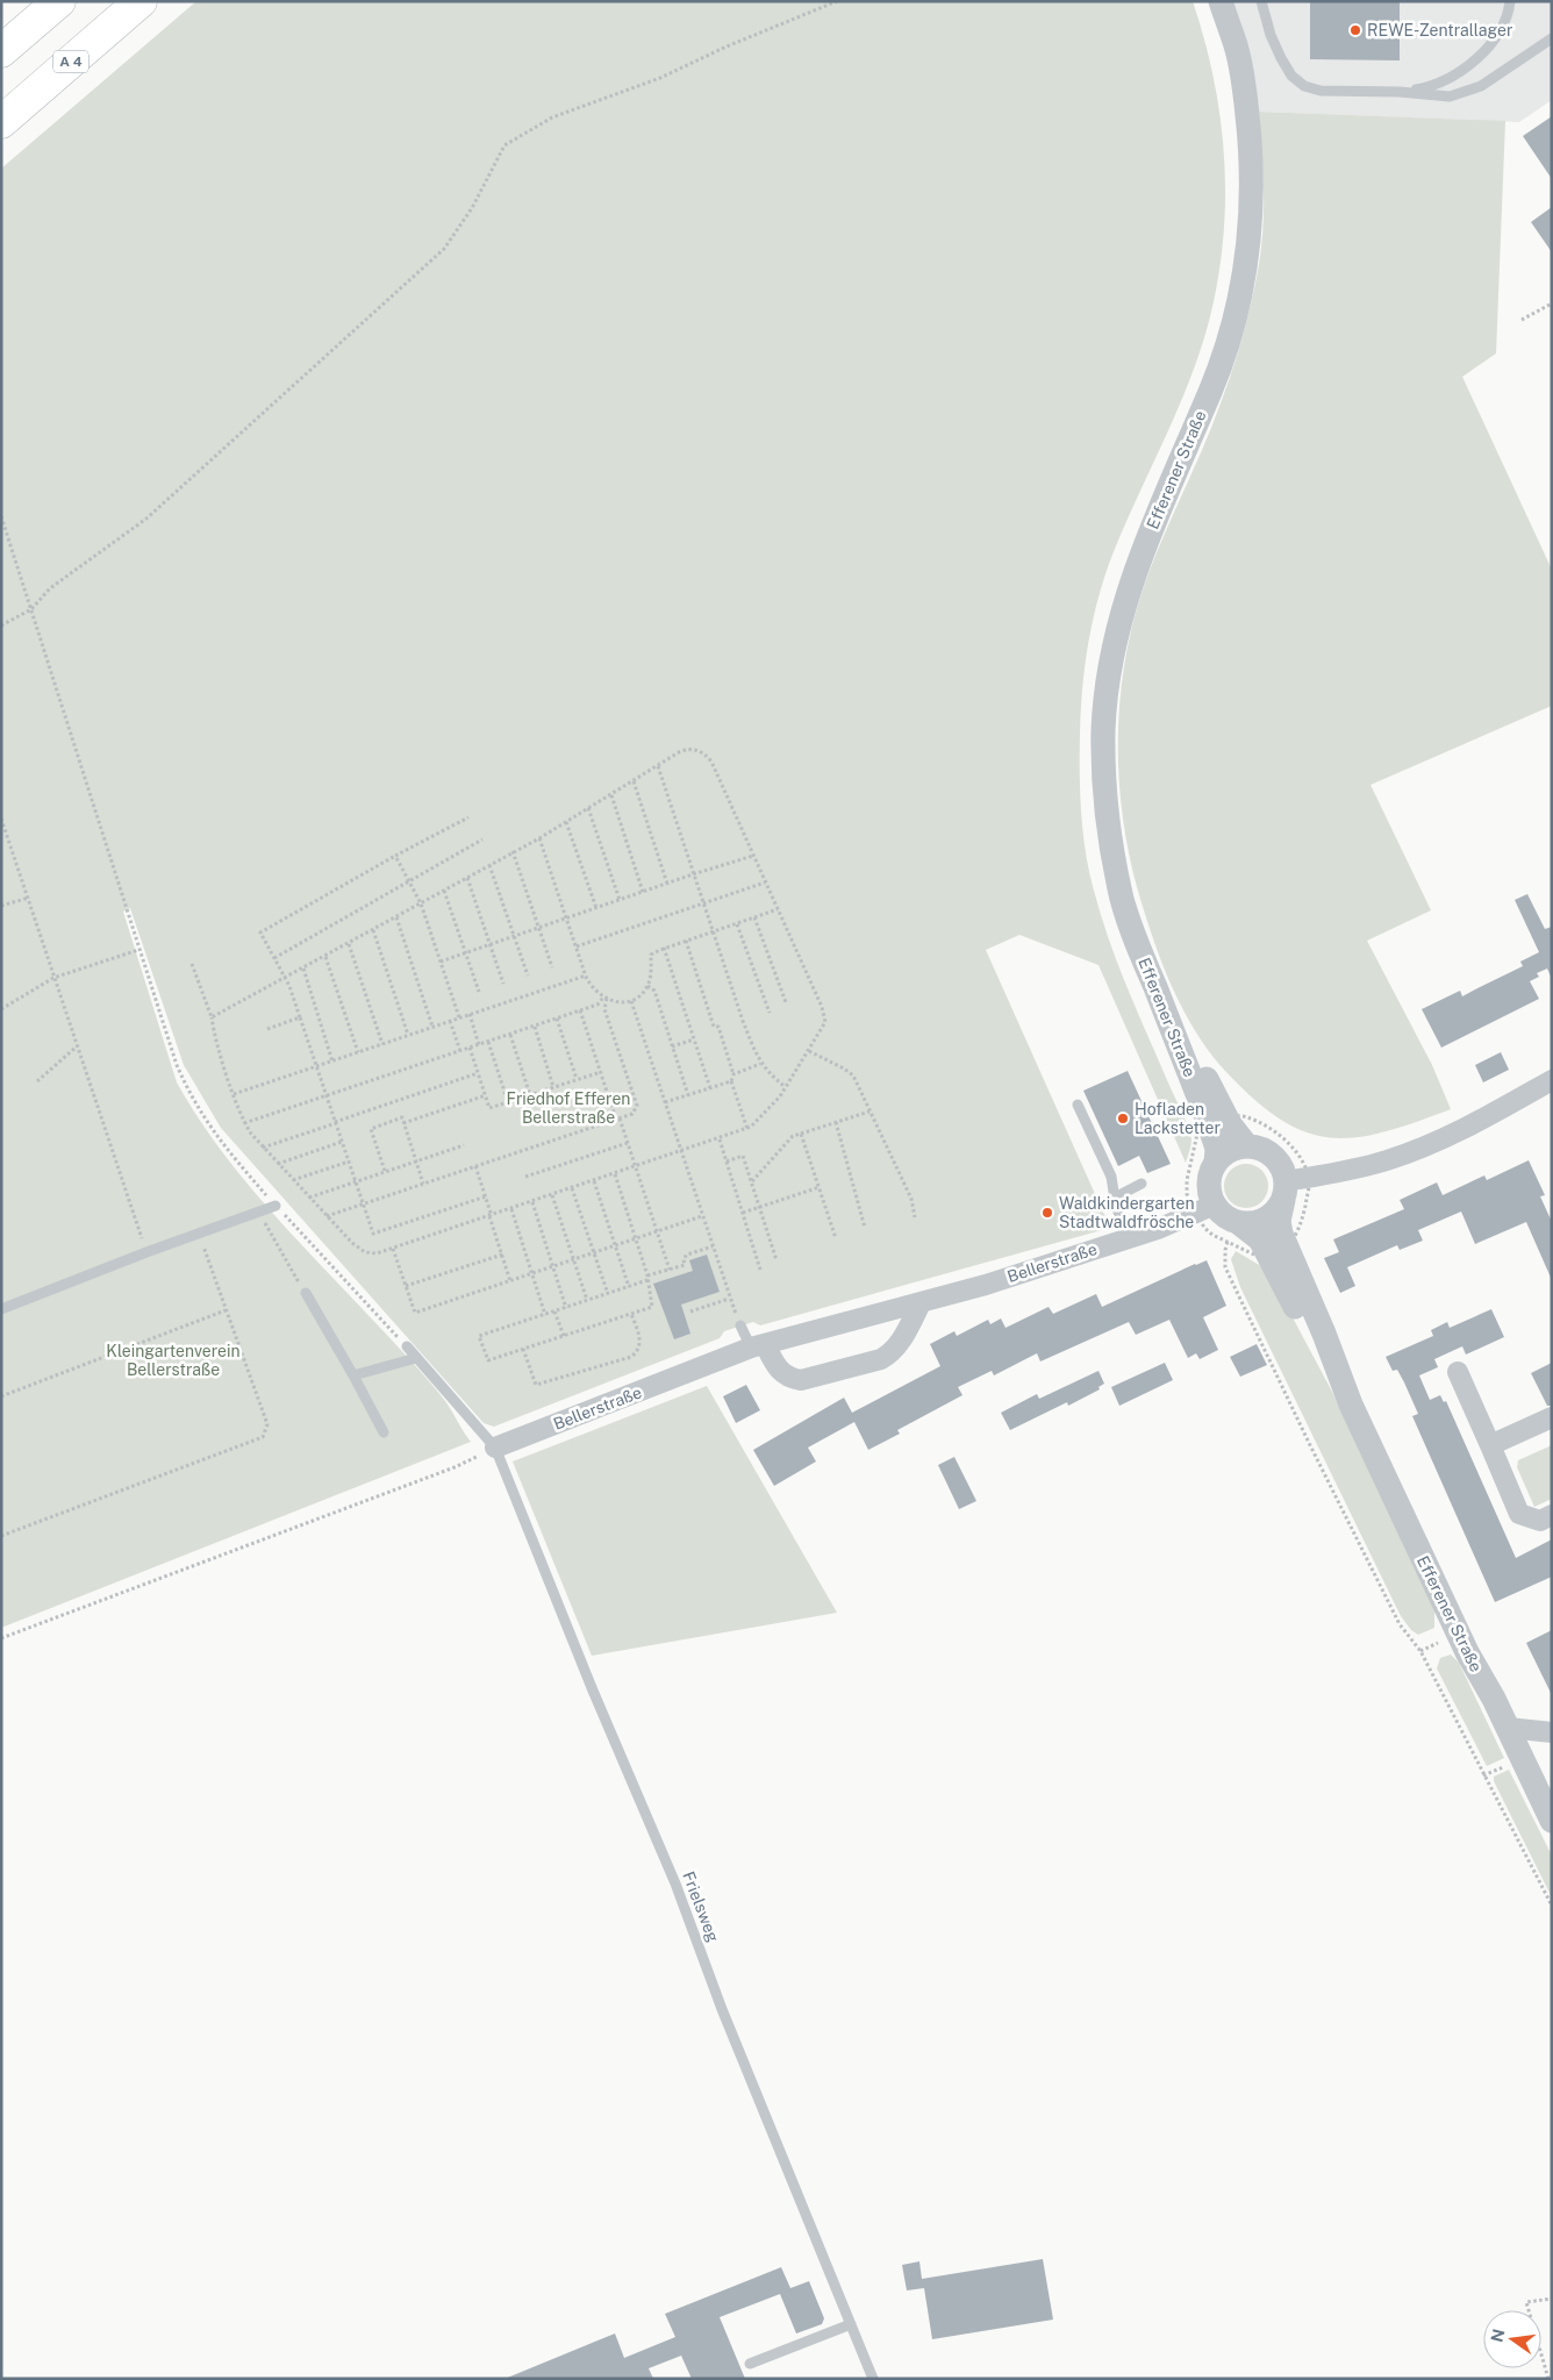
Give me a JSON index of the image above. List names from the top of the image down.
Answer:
{
  "streets": {
    "highway": ["A 4"],
    "street": ["Efferener Straße", "Bellerstraße"],
    "lane": ["Frielsweg"]
  },
  "crossings": [
    ["Efferener Straße", "Bellerstraße"],
    ["Bellerstraße", "Frielsweg"]
  ],
  "parks": ["Friedhof Efferen Bellerstraße", "Kleingartenverein Bellerstraße"],
  "places": ["REWE-Zentrallager", "Hofladen Lackstetter", "Waldkindergarten Stadtwaldfrösche"],
  "north": "left"
}
